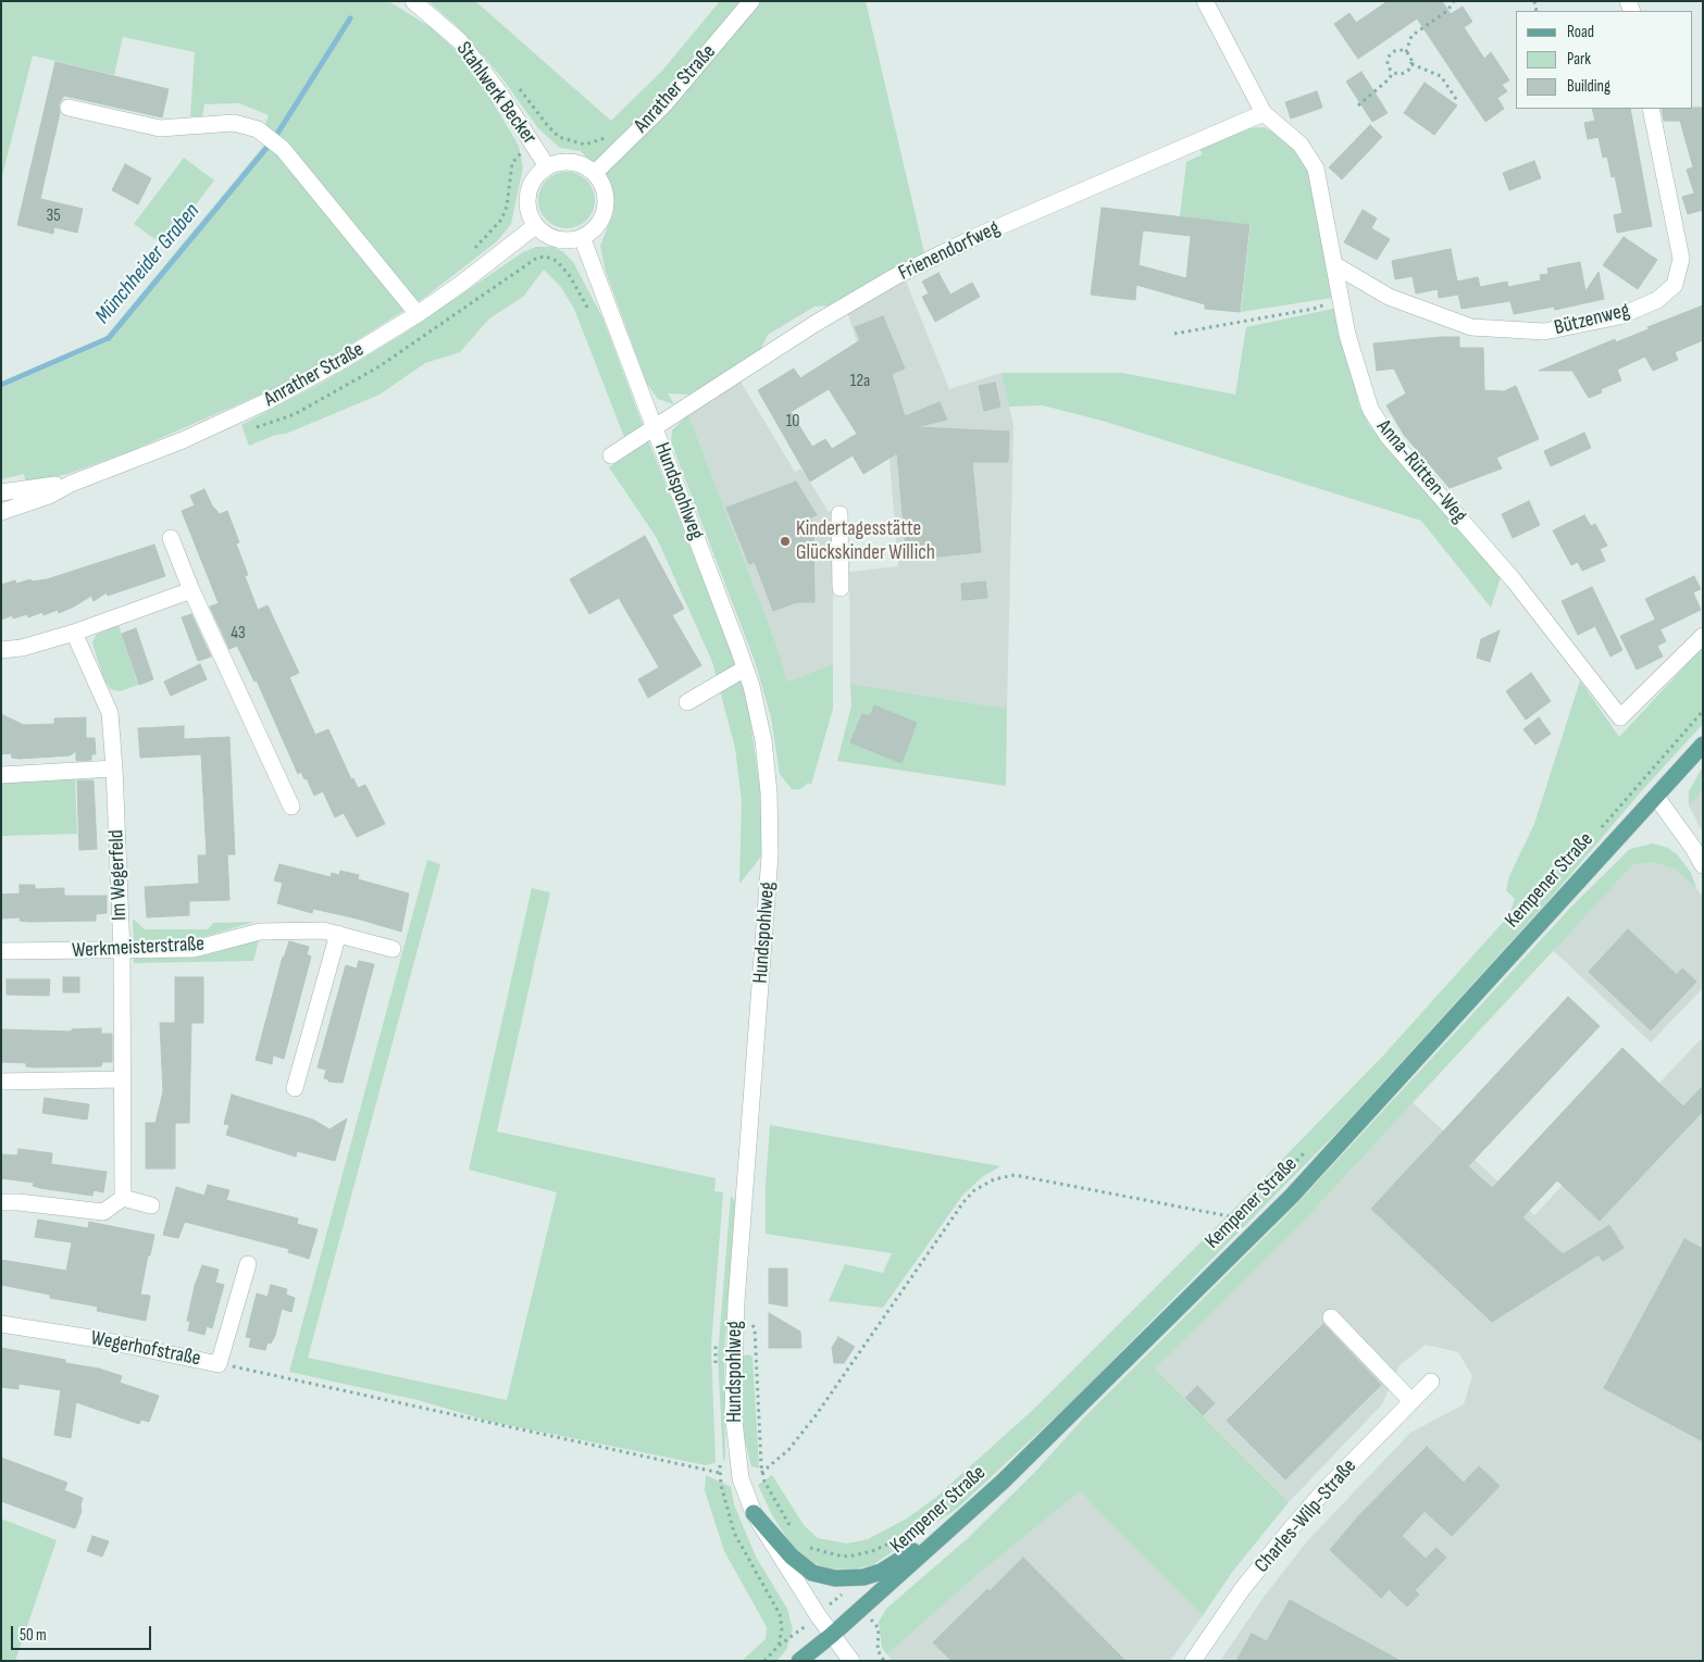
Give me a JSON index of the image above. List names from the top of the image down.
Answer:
{
  "streets": {
    "main road": ["Kempener Straße"],
    "street": [
      "Anrather Straße",
      "Stahlwerk Becker",
      "Frienendorfweg",
      "Bützenweg",
      "Anna-Rütten-Weg",
      "Hundspohlweg",
      "Im Wegerfeld",
      "Werkmeisterstraße",
      "Wegerhofstraße",
      "Charles-Wilp-Straße"
    ]
  },
  "crossings": [
    ["Anrather Straße", "Stahlwerk Becker"],
    ["Anrather Straße", "Hundspohlweg"],
    ["Stahlwerk Becker", "Hundspohlweg"],
    ["Frienendorfweg", "Anna-Rütten-Weg"],
    ["Frienendorfweg", "Hundspohlweg"],
    ["Bützenweg", "Anna-Rütten-Weg"],
    ["Hundspohlweg", "Kempener Straße"],
    ["Im Wegerfeld", "Werkmeisterstraße"]
  ],
  "water": ["Münchheider Graben"],
  "places": ["Kindertagesstätte Glückskinder Willich"],
  "house_numbers": [
    "35",
    "12a",
    "10",
    "43"
  ],
  "legend": ["Road", "Park", "Building"],
  "scale_bar": "50 m"
}
